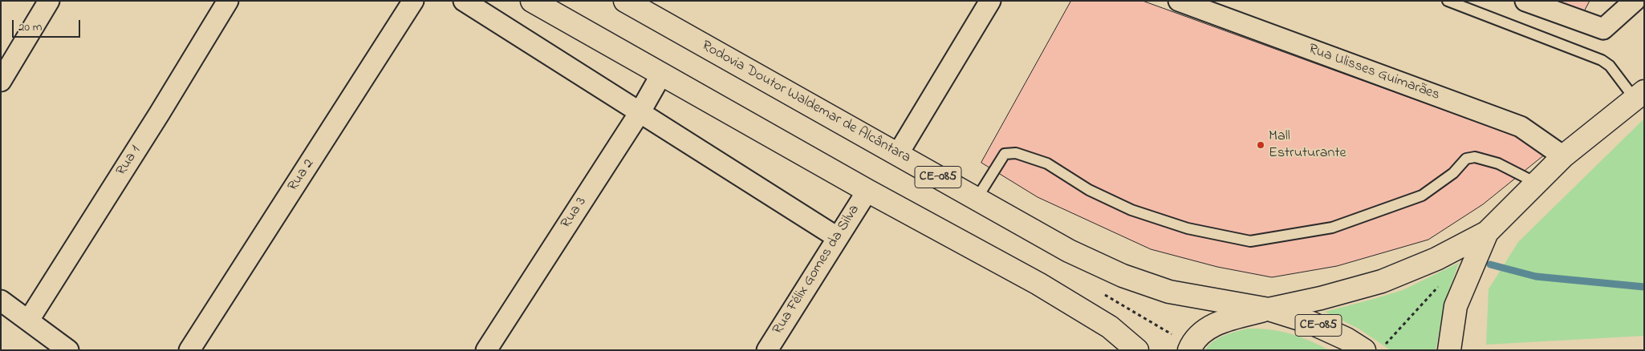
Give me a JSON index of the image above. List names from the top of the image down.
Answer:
{
  "streets": {
    "main road": ["Rodovia Doutor Waldemar de Alcântara", "CE-085"],
    "street": [
      "Rua Ulisses Guimarães",
      "Rua 1",
      "Rua 2",
      "Rua 3",
      "Rua Félix Gomes da Silva"
    ]
  },
  "places": ["Mall Estruturante"],
  "scale_bar": "20 m"
}
